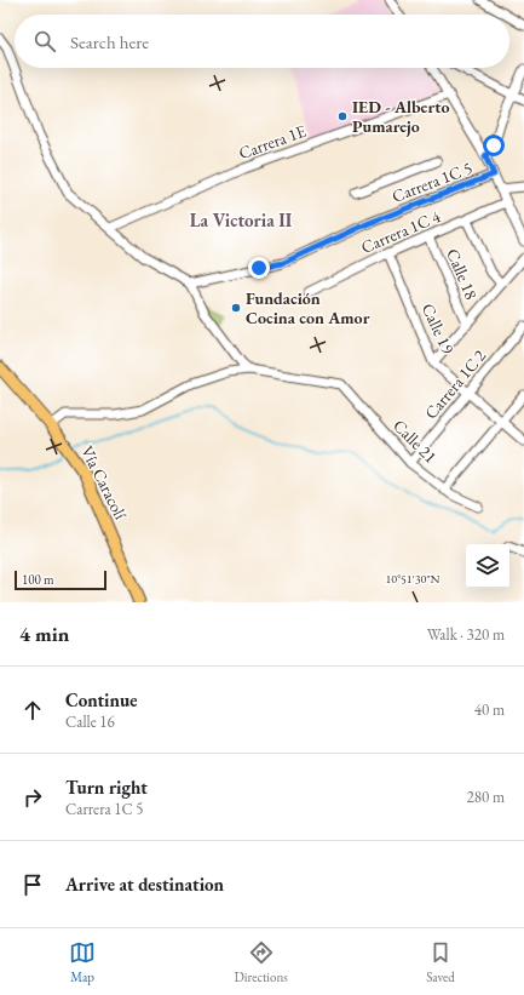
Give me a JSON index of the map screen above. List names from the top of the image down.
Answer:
{
  "streets": {
    "main road": ["Vía Caracolí"],
    "street": [
      "Carrera 1E",
      "Carrera 1C 5",
      "Carrera 1C 4",
      "Calle 18",
      "Calle 19",
      "Carrera 1C 2",
      "Calle 21"
    ]
  },
  "crossings": [
    ["Carrera 1C 4", "Calle 18"],
    ["Carrera 1C 4", "Calle 19"],
    ["Calle 19", "Carrera 1C 2"],
    ["Carrera 1C 2", "Calle 21"]
  ],
  "districts": ["La Victoria II"],
  "places": ["IED - Alberto Pumarejo", "Fundación Cocina con Amor"],
  "scale_bar": "100 m",
  "page": {
    "search": "Search here",
    "scale": "100 m",
    "heading": ["4 min", "Walk · 320 m"],
    "list": [
      ["Continue", "Calle 16", "40 m"],
      ["Turn right", "Carrera 1C 5", "280 m"],
      "Arrive at destination"
    ],
    "nav": ["Map", "Directions", "Saved"]
  },
  "coordinates": ["10°51'30\"N"]
}
